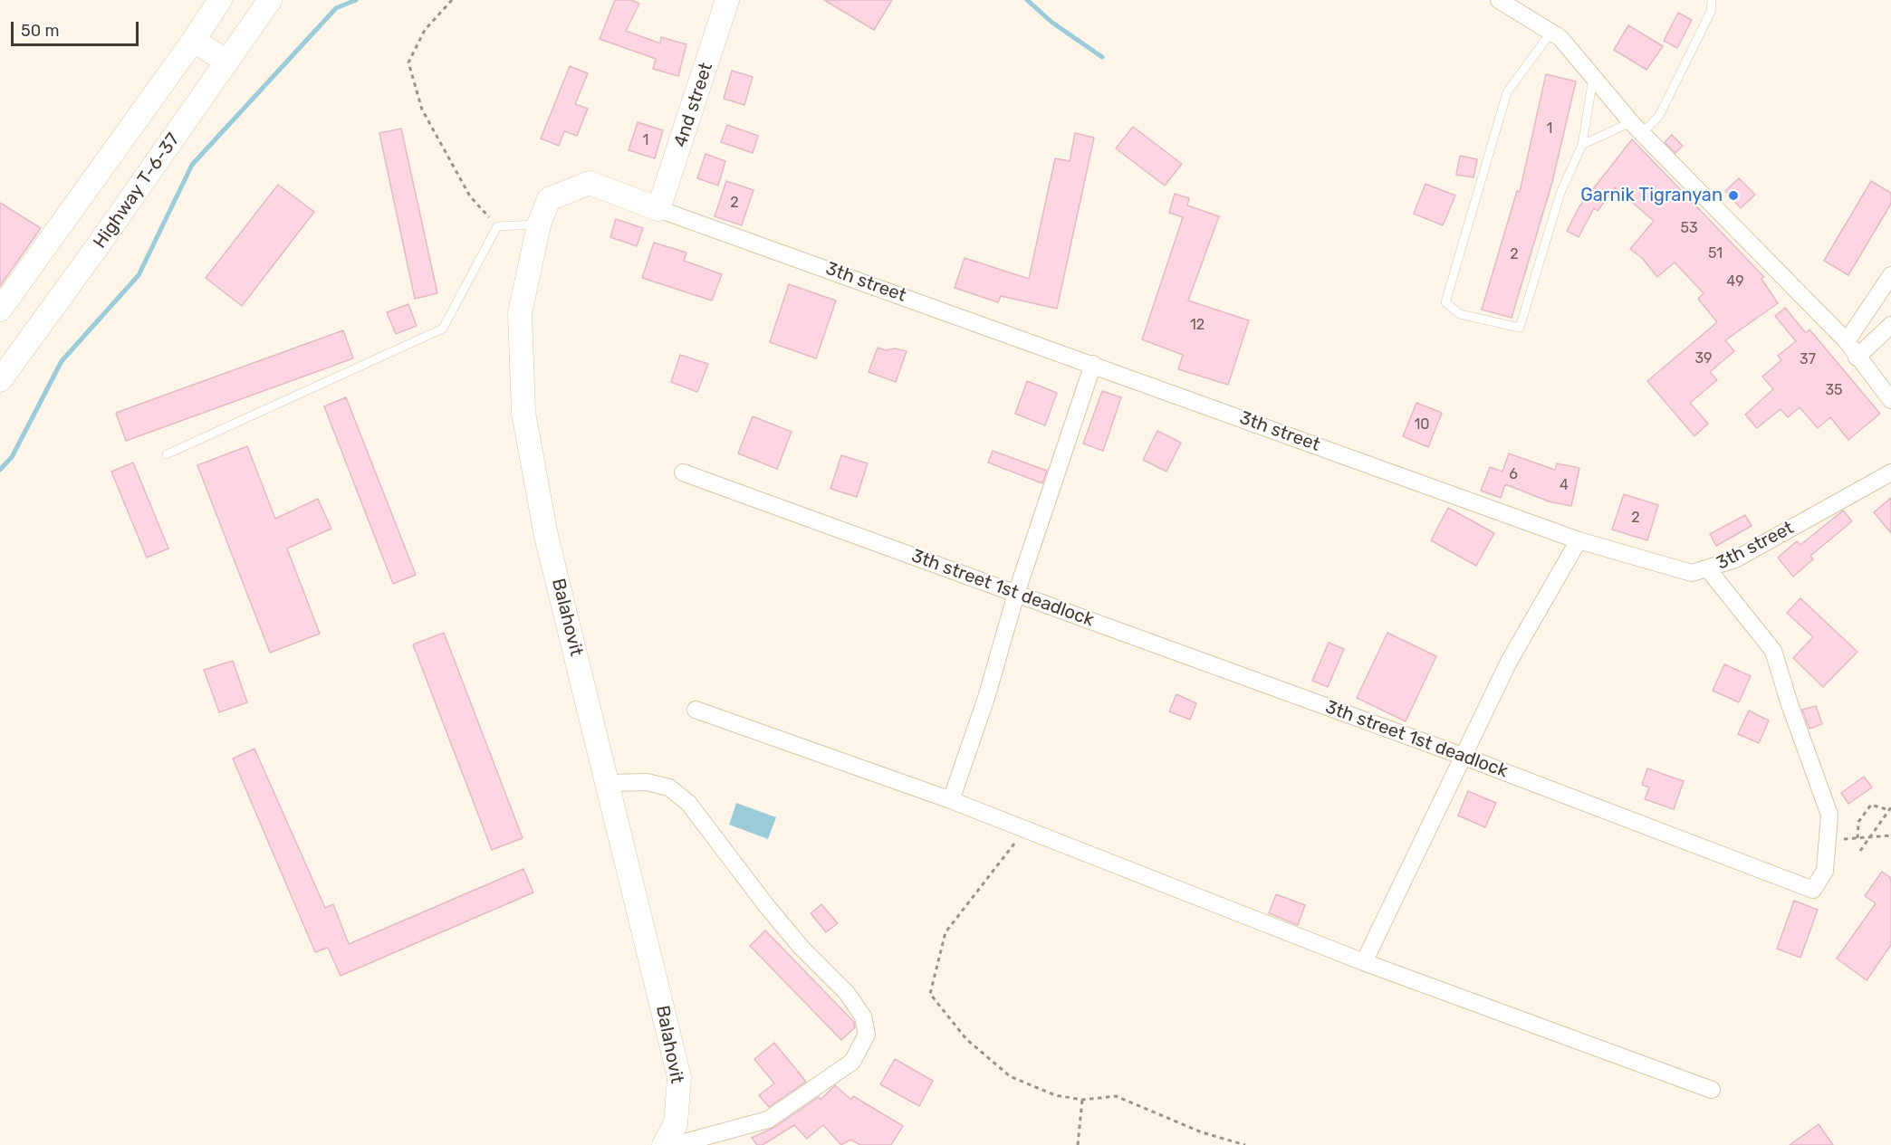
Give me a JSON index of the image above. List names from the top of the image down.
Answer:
{
  "streets": {
    "street": [
      "4nd street",
      "Highway T-6-37",
      "3th street",
      "3th street 1st deadlock",
      "Balahovit"
    ]
  },
  "crossings": [
    ["4nd street", "3th street"],
    ["4nd street", "Balahovit"],
    ["3th street", "3th street 1st deadlock"],
    ["3th street", "Balahovit"]
  ],
  "places": ["Garnik Tigranyan"],
  "house_numbers": [
    "1",
    "1",
    "2",
    "53",
    "51",
    "2",
    "49",
    "12",
    "39",
    "37",
    "35",
    "10",
    "6",
    "4",
    "2"
  ],
  "scale_bar": "50 m"
}
